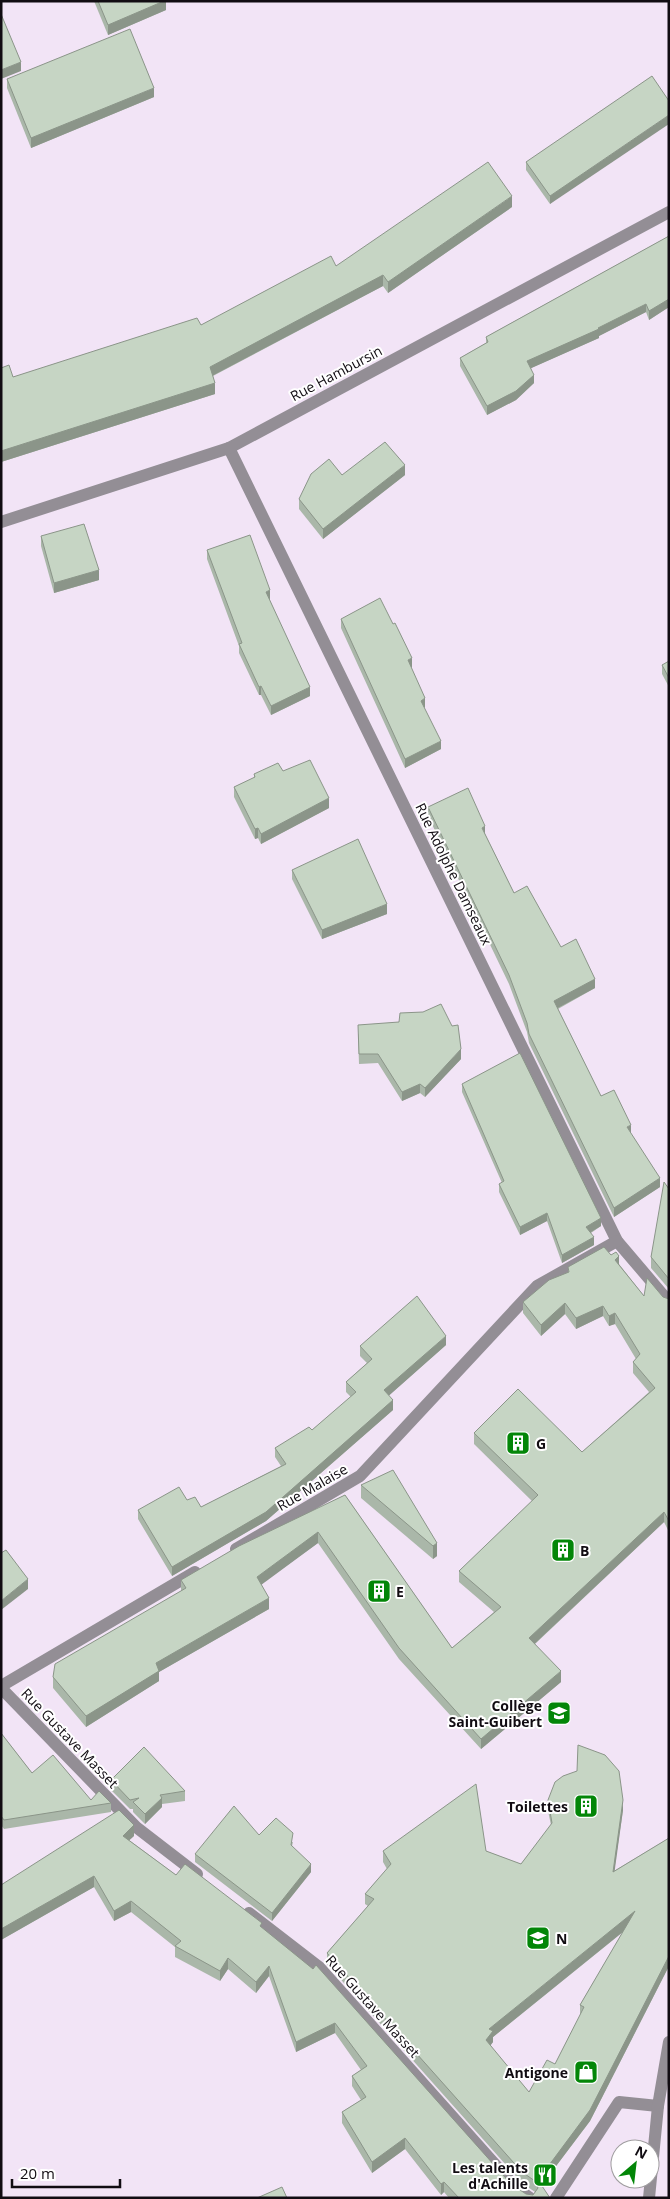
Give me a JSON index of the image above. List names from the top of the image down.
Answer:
{
  "streets": {
    "street": [
      "Rue Hambursin",
      "Rue Adolphe Damseaux",
      "Rue Malaise",
      "Rue Gustave Masset"
    ]
  },
  "crossings": [
    ["Rue Hambursin", "Rue Adolphe Damseaux"],
    ["Rue Adolphe Damseaux", "Rue Malaise"]
  ],
  "places": {
    "building": [
      "G",
      "B",
      "E",
      "Toilettes"
    ],
    "school or university": ["Collège Saint-Guibert", "N"],
    "shop": ["Antigone"],
    "restaurant": ["Les talents d'Achille"]
  },
  "scale_bar": "20 m",
  "north": "top right"
}
